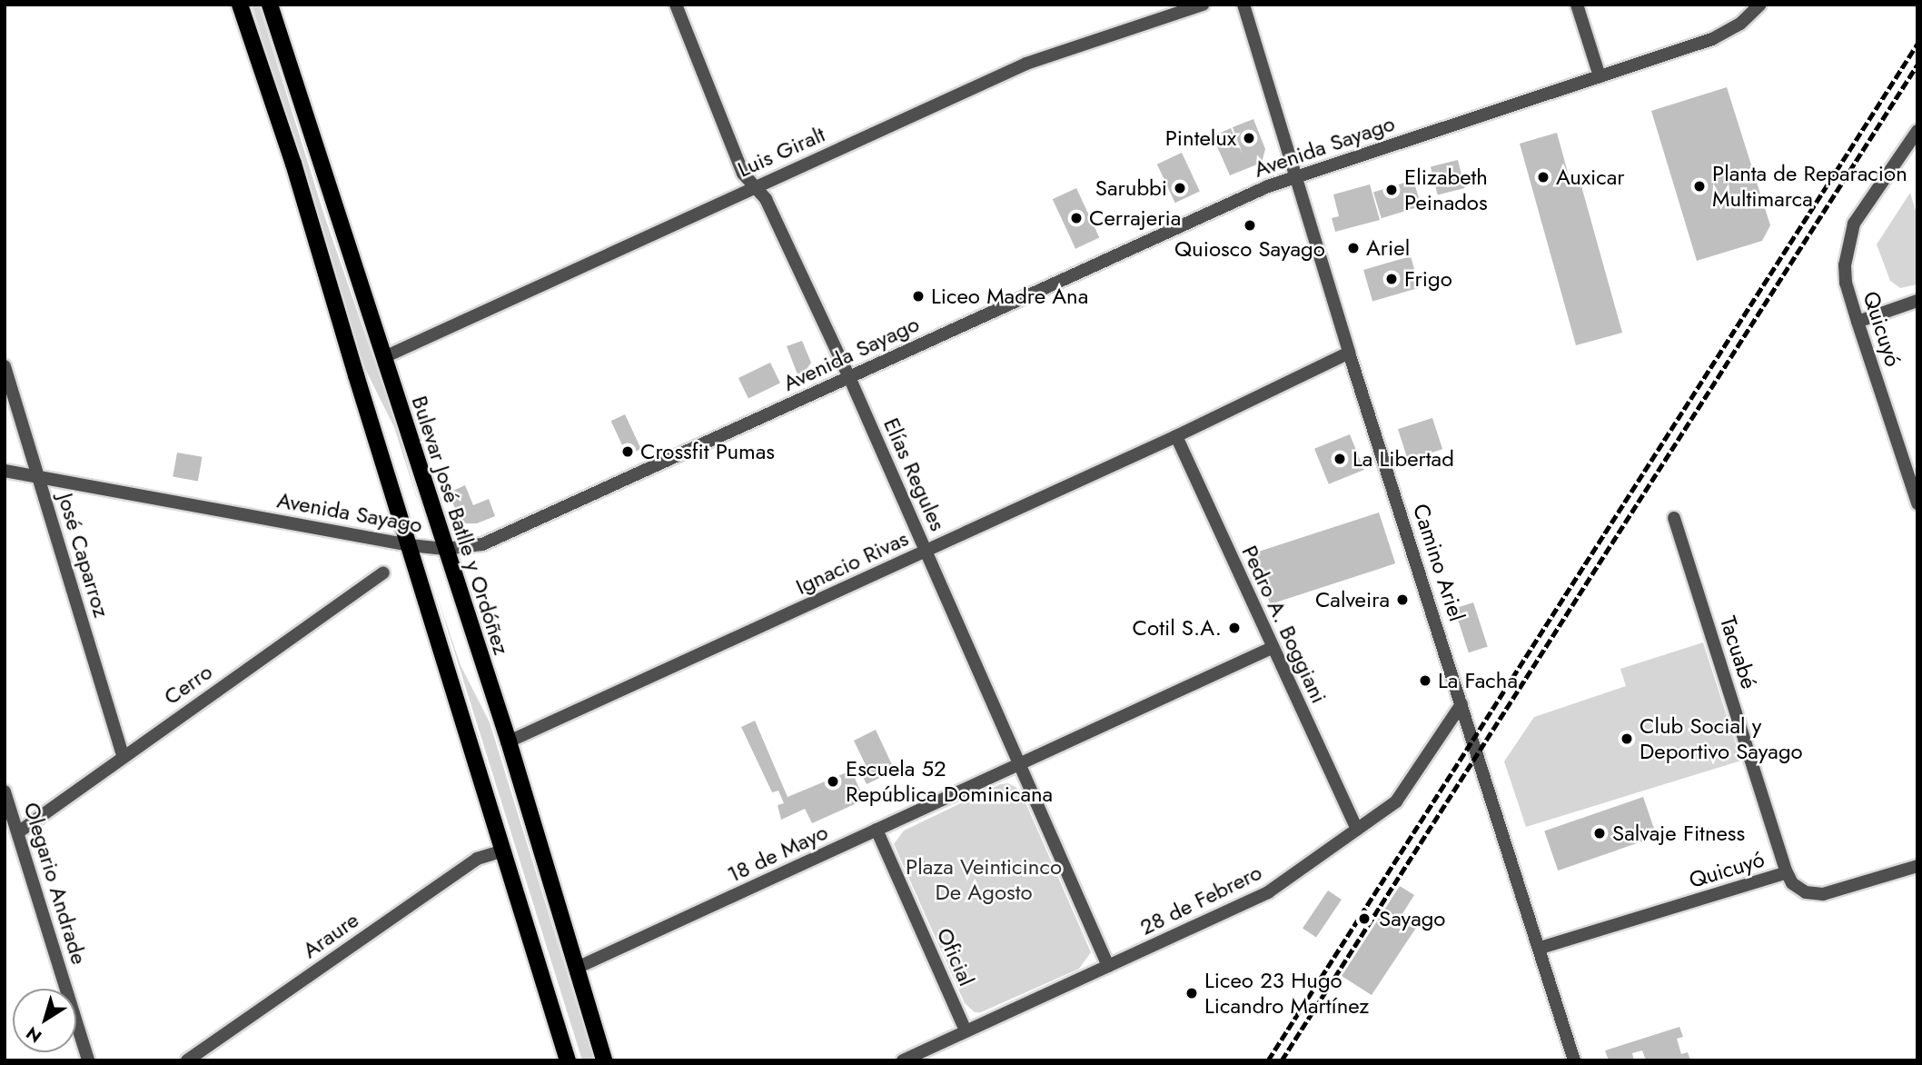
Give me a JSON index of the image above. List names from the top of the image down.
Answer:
{
  "streets": {
    "main road": ["Bulevar José Batlle y Ordóñez"],
    "street": [
      "Avenida Sayago",
      "Luis Giralt",
      "Quicuyó",
      "Elías Regules",
      "José Caparroz",
      "Ignacio Rivas",
      "Camino Ariel",
      "Pedro A. Boggiani",
      "Tacuabé",
      "Cerro",
      "18 de Mayo",
      "Olegario Andrade",
      "28 de Febrero",
      "Araure",
      "Oficial"
    ]
  },
  "crossings": [
    ["Avenida Sayago", "Elías Regules"],
    ["Avenida Sayago", "Bulevar José Batlle y Ordóñez"],
    ["Avenida Sayago", "José Caparroz"],
    ["Avenida Sayago", "Camino Ariel"],
    ["Luis Giralt", "Elías Regules"],
    ["Luis Giralt", "Bulevar José Batlle y Ordóñez"],
    ["Quicuyó", "Camino Ariel"],
    ["Quicuyó", "Tacuabé"],
    ["Elías Regules", "Ignacio Rivas"],
    ["Elías Regules", "18 de Mayo"],
    ["Elías Regules", "28 de Febrero"],
    ["Bulevar José Batlle y Ordóñez", "Ignacio Rivas"],
    ["Bulevar José Batlle y Ordóñez", "18 de Mayo"],
    ["José Caparroz", "Cerro"],
    ["Ignacio Rivas", "Camino Ariel"],
    ["Ignacio Rivas", "Pedro A. Boggiani"],
    ["Camino Ariel", "28 de Febrero"],
    ["Pedro A. Boggiani", "18 de Mayo"],
    ["Pedro A. Boggiani", "28 de Febrero"],
    ["Cerro", "Olegario Andrade"],
    ["18 de Mayo", "Oficial"],
    ["28 de Febrero", "Oficial"]
  ],
  "parks": ["Plaza Veinticinco De Agosto"],
  "places": [
    "Pintelux",
    "Auxicar",
    "Planta de Reparacion Multimarca",
    "Sarubbi",
    "Elizabeth Peinados",
    "Cerrajeria",
    "Quiosco Sayago",
    "Ariel",
    "Frigo",
    "Liceo Madre Ana",
    "Crossfit Pumas",
    "La Libertad",
    "Calveira",
    "Cotil S.A.",
    "La Facha",
    "Club Social y Deportivo Sayago",
    "Escuela 52 República Dominicana",
    "Salvaje Fitness",
    "Sayago",
    "Liceo 23 Hugo Licandro Martínez"
  ],
  "north": "bottom left"
}
